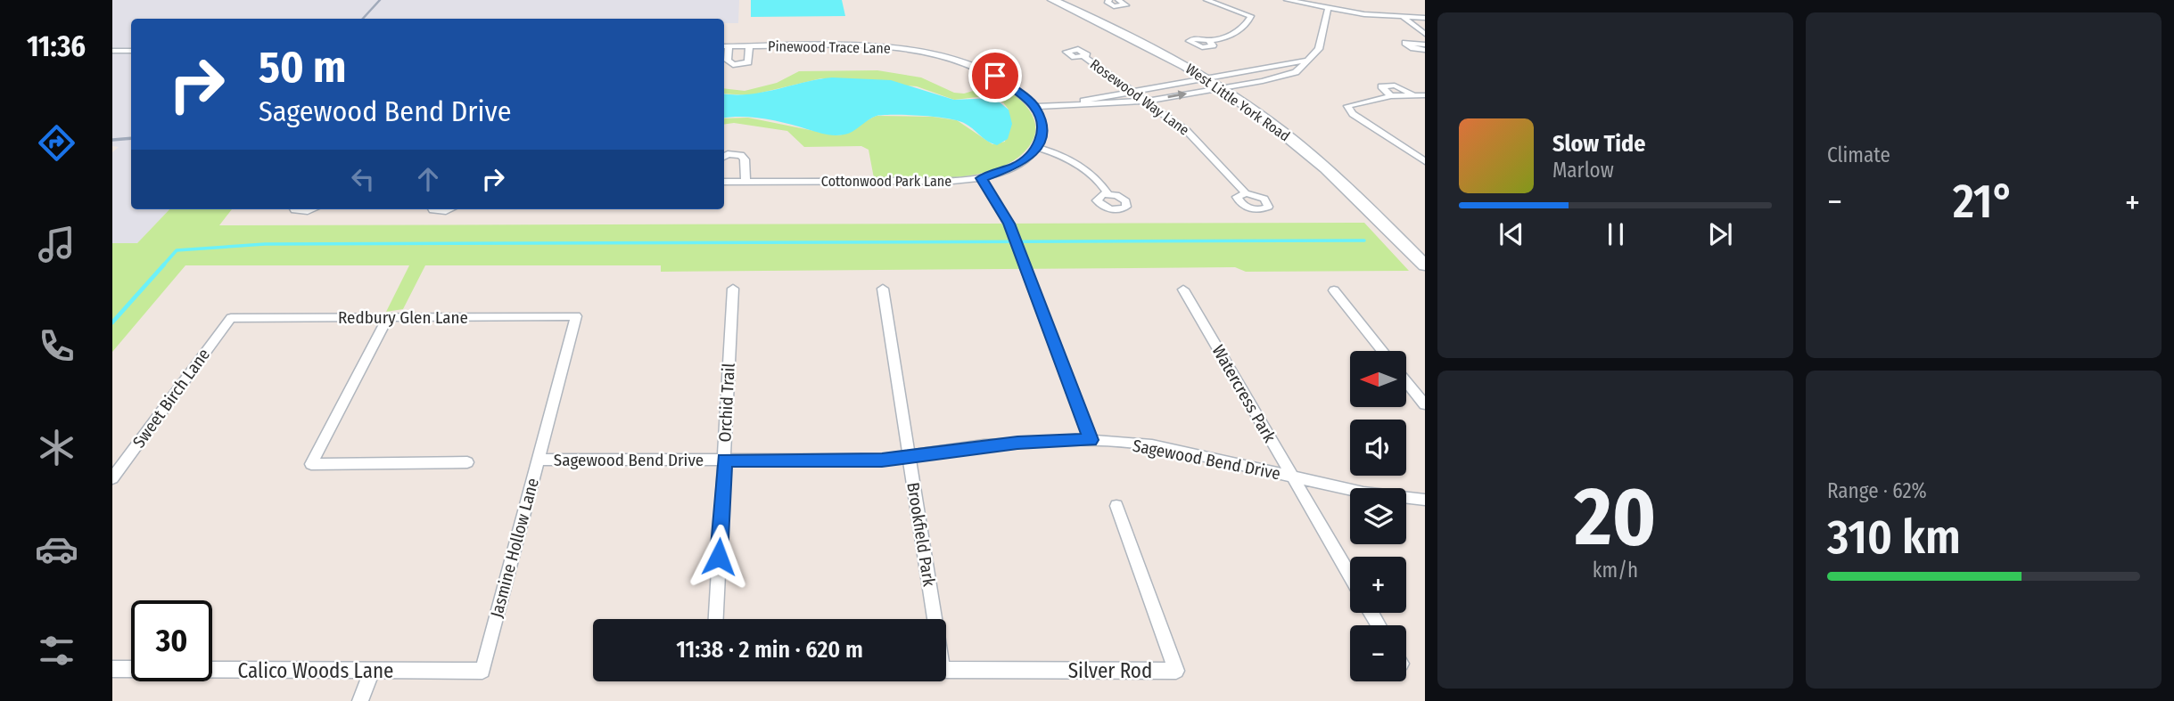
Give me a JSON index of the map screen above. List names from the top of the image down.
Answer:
{
  "streets": {
    "main road": ["West Little York Road"],
    "street": [
      "Pinewood Trace Lane",
      "Rosewood Way Lane",
      "Cottonwood Park Lane",
      "Redbury Glen Lane",
      "Watercress Park",
      "Sweet Birch Lane",
      "Orchid Trail",
      "Sagewood Bend Drive",
      "Brookfield Park",
      "Jasmine Hollow Lane",
      "Calico Woods Lane",
      "Silver Rod"
    ]
  },
  "crossings": [
    ["Redbury Glen Lane", "Sweet Birch Lane"],
    ["Redbury Glen Lane", "Jasmine Hollow Lane"],
    ["Watercress Park", "Sagewood Bend Drive"],
    ["Orchid Trail", "Sagewood Bend Drive"],
    ["Sagewood Bend Drive", "Brookfield Park"],
    ["Sagewood Bend Drive", "Jasmine Hollow Lane"],
    ["Jasmine Hollow Lane", "Calico Woods Lane"]
  ],
  "north": "left",
  "page": {
    "tabs": "11:36",
    "tile": [
      "Climate",
      ["20", "km/h"],
      ["Range · 62%", "310 km"]
    ],
    "turn": ["50 m", "Sagewood Bend Drive"],
    "song": ["Slow Tide", "Marlow"],
    "heat": ["−", "21°", "+"],
    "map_buttons": ["+", "−"],
    "limit": "30",
    "trip": "11:38 · 2 min · 620 m"
  }
}
